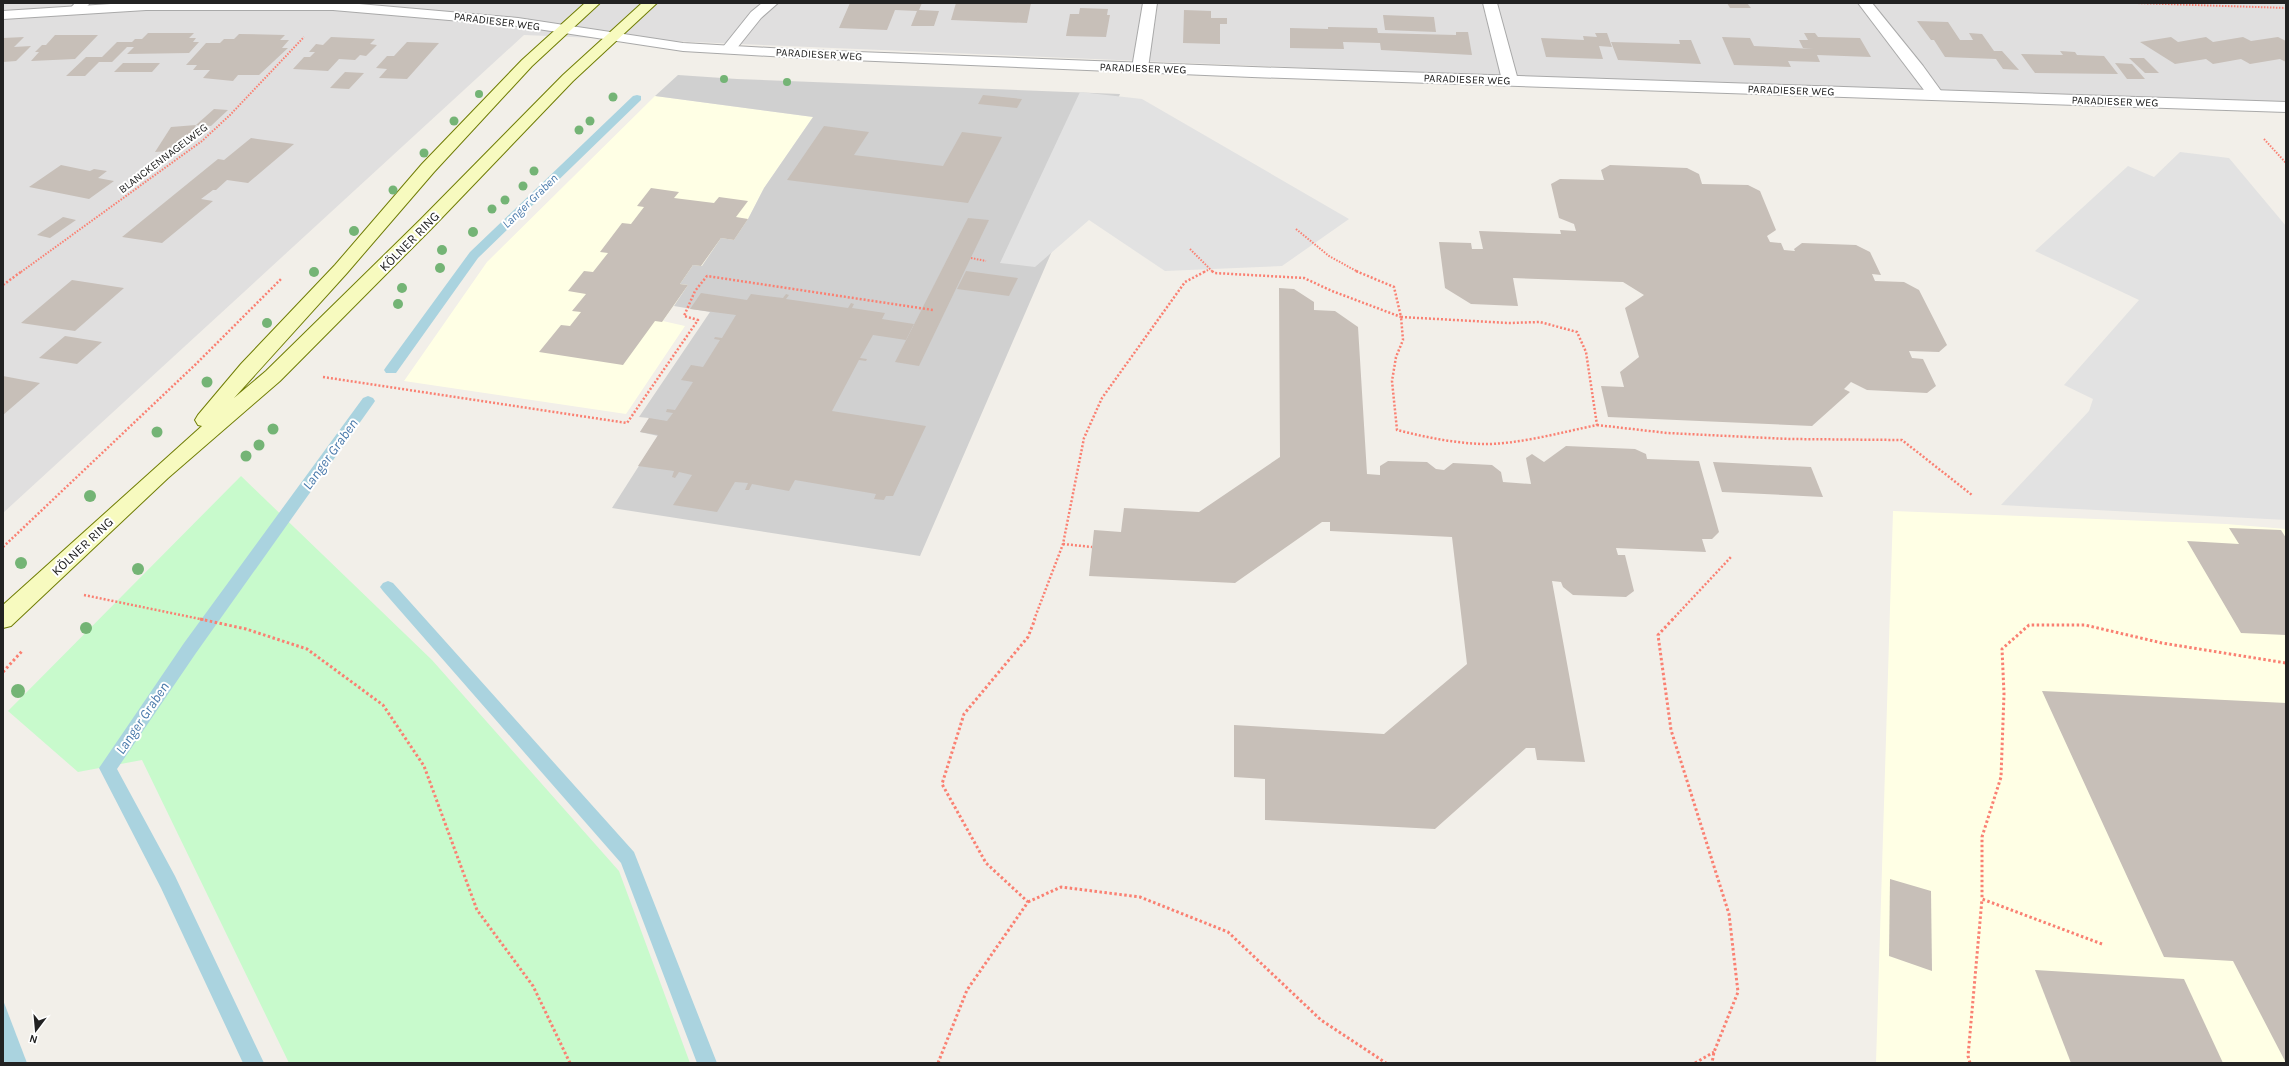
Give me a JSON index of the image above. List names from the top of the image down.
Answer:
{
  "streets": {
    "main road": ["KÖLNER RING"],
    "street": ["PARADIESER WEG"],
    "path": ["BLANCKENNAGELWEG"]
  },
  "crossings": [
    ["PARADIESER WEG", "BLANCKENNAGELWEG"],
    ["PARADIESER WEG", "KÖLNER RING"]
  ],
  "water": ["Langer Graben"],
  "north": "bottom"
}
